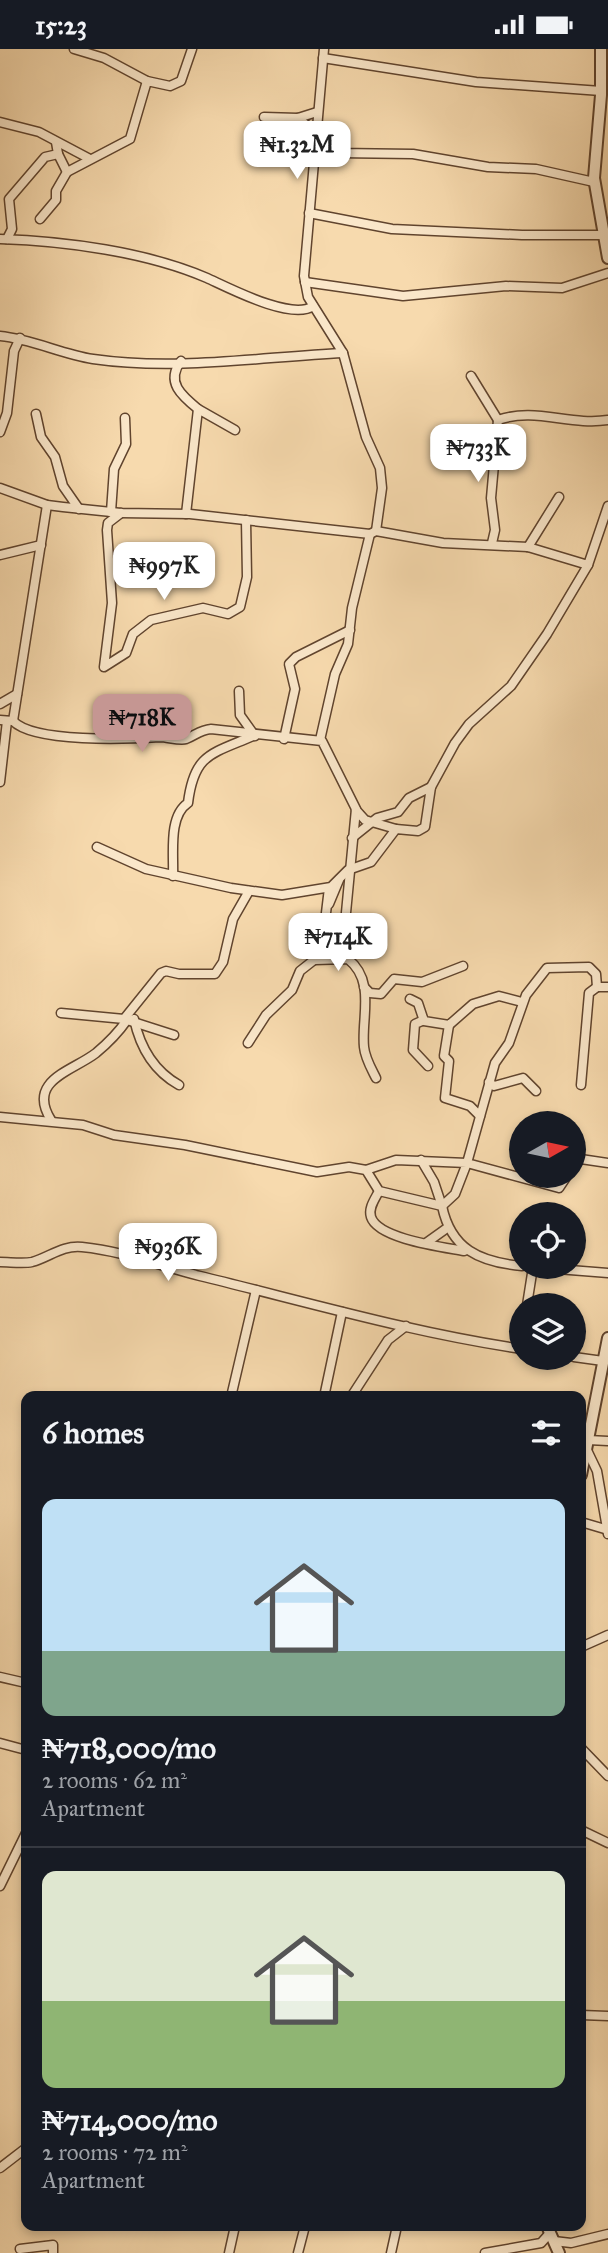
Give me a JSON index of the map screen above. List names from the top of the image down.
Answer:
{
  "north": "right",
  "page": {
    "status": "15:23",
    "price": [
      "₦1.32M",
      "₦733K",
      "₦997K",
      "₦718K",
      "₦714K",
      "₦936K"
    ],
    "heading": "6 homes",
    "list": [
      {
        "name": "₦718,000/mo",
        "note": "2 rooms · 62 m² · Apartment"
      },
      {
        "name": "₦714,000/mo",
        "note": "2 rooms · 72 m² · Apartment"
      }
    ]
  }
}
